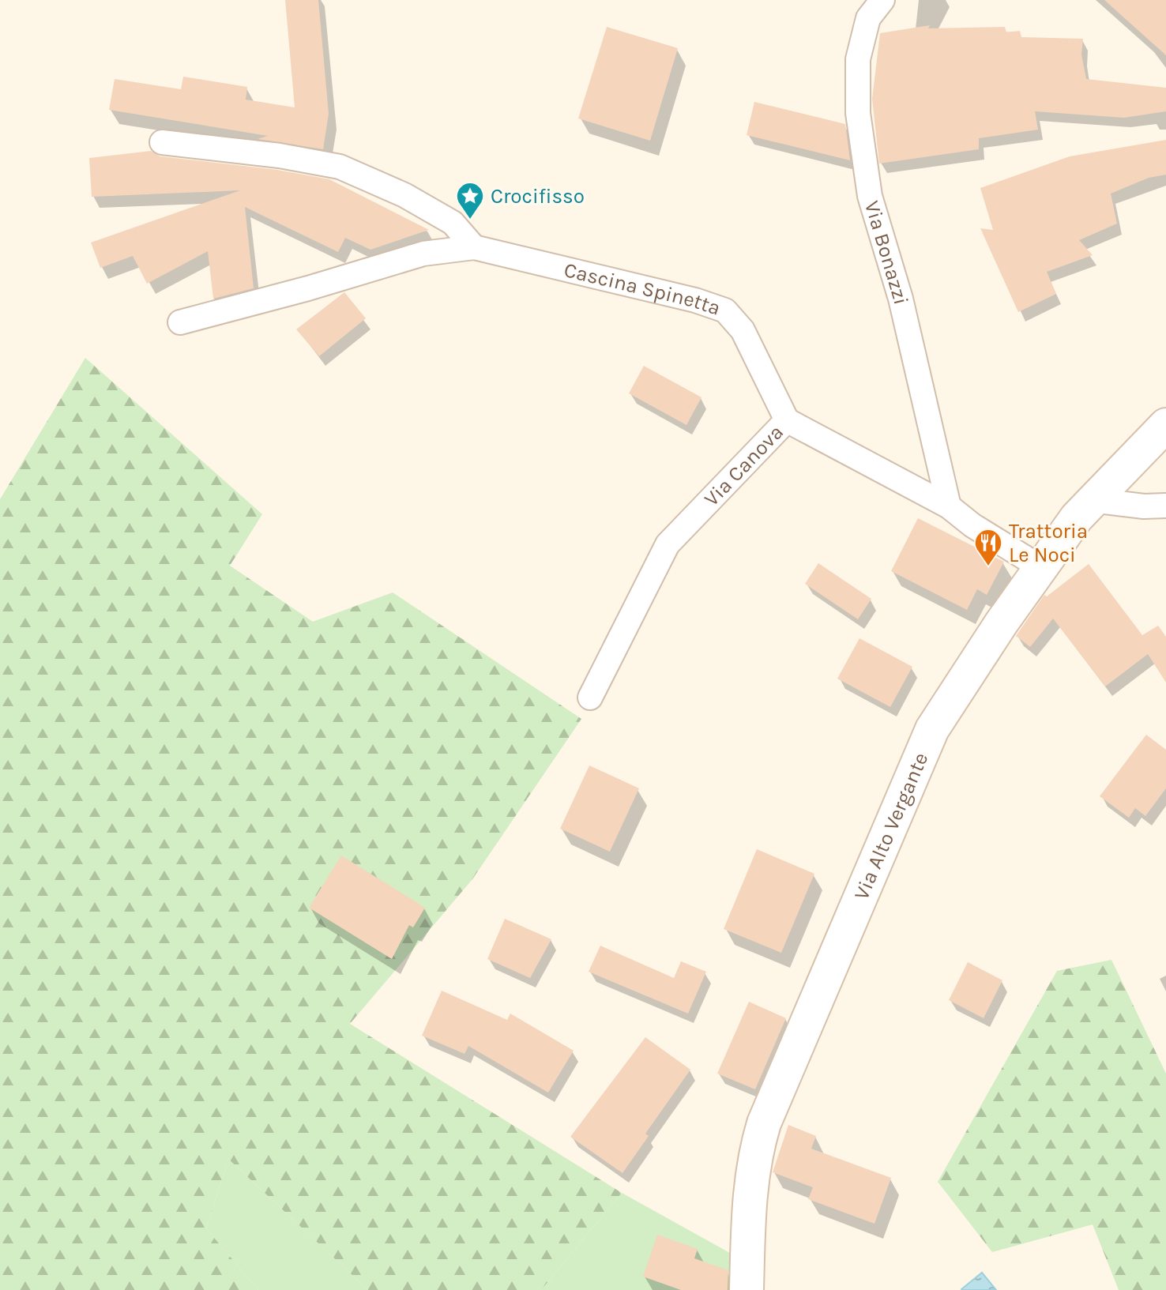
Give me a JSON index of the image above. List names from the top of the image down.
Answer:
{
  "streets": {
    "main road": ["Via Alto Vergante"],
    "street": ["Via Bonazzi", "Cascina Spinetta", "Via Canova"]
  },
  "crossings": [
    ["Via Bonazzi", "Via Canova"],
    ["Cascina Spinetta", "Via Canova"],
    ["Via Canova", "Via Alto Vergante"]
  ],
  "places": {
    "place": ["Crocifisso"],
    "restaurant": ["Trattoria Le Noci"]
  }
}
